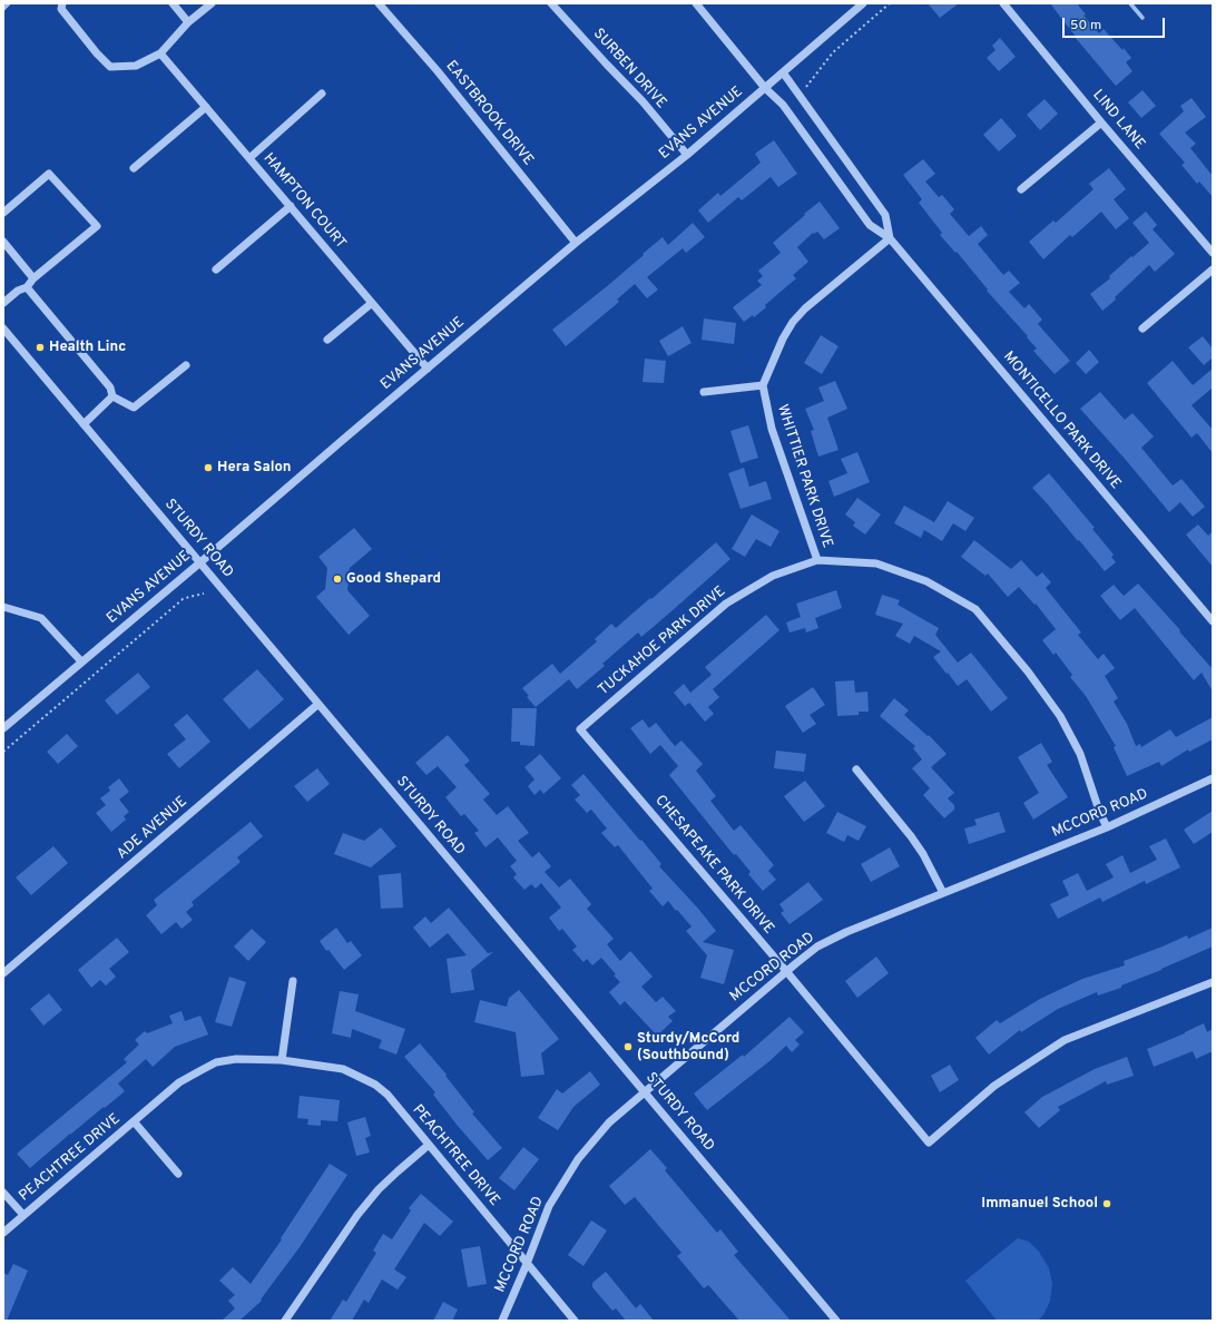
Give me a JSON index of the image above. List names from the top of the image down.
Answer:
{
  "streets": {
    "street": [
      "SURBEN DRIVE",
      "EASTBROOK DRIVE",
      "LIND LANE",
      "EVANS AVENUE",
      "HAMPTON COURT",
      "MONTICELLO PARK DRIVE",
      "WHITTIER PARK DRIVE",
      "STURDY ROAD",
      "TUCKAHOE PARK DRIVE",
      "MCCORD ROAD",
      "ADE AVENUE",
      "CHESAPEAKE PARK DRIVE",
      "PEACHTREE DRIVE"
    ]
  },
  "crossings": [
    ["SURBEN DRIVE", "EVANS AVENUE"],
    ["EASTBROOK DRIVE", "EVANS AVENUE"],
    ["EVANS AVENUE", "HAMPTON COURT"],
    ["EVANS AVENUE", "MONTICELLO PARK DRIVE"],
    ["EVANS AVENUE", "STURDY ROAD"],
    ["WHITTIER PARK DRIVE", "TUCKAHOE PARK DRIVE"],
    ["STURDY ROAD", "MCCORD ROAD"],
    ["STURDY ROAD", "ADE AVENUE"],
    ["TUCKAHOE PARK DRIVE", "MCCORD ROAD"],
    ["TUCKAHOE PARK DRIVE", "CHESAPEAKE PARK DRIVE"],
    ["MCCORD ROAD", "CHESAPEAKE PARK DRIVE"],
    ["MCCORD ROAD", "PEACHTREE DRIVE"]
  ],
  "places": [
    "Health Linc",
    "Hera Salon",
    "Good Shepard",
    "Sturdy/McCord (Southbound)",
    "Immanuel School"
  ],
  "scale_bar": "50 m"
}
